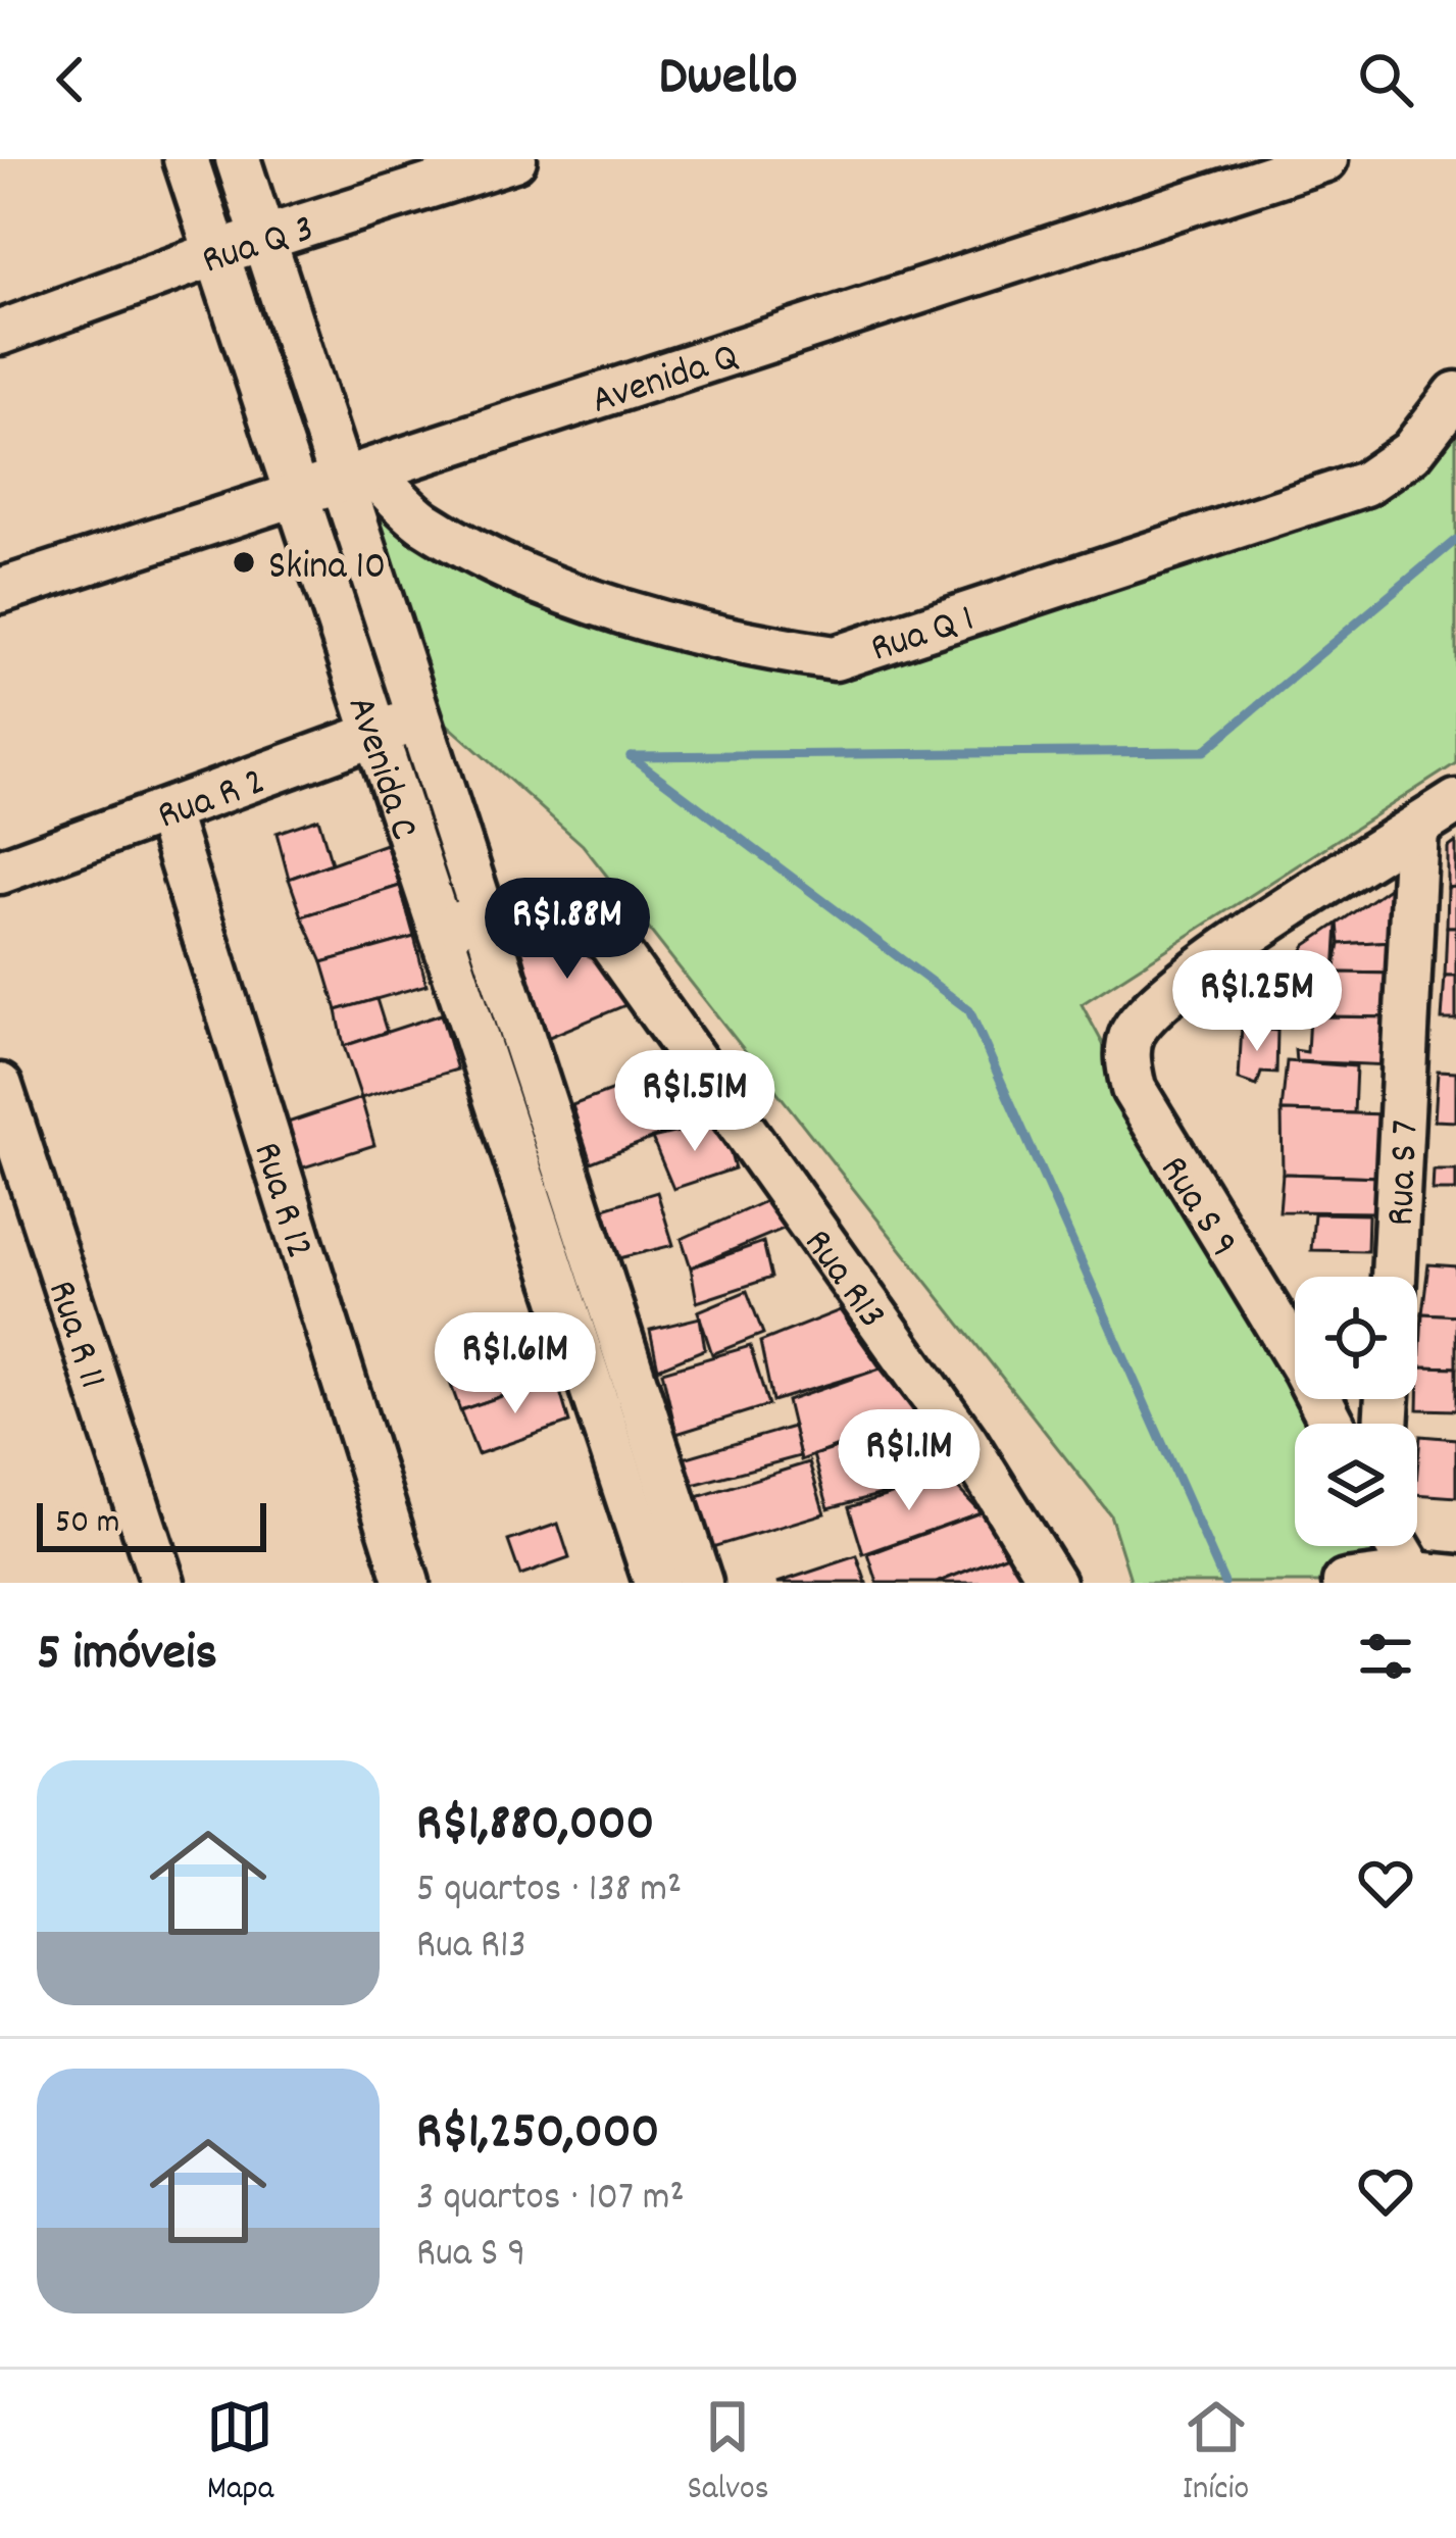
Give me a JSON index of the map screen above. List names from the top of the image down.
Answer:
{
  "streets": {
    "street": [
      "Rua Q 3",
      "Avenida Q",
      "Rua Q 1",
      "Avenida C",
      "Rua R 2",
      "Rua S 7",
      "Rua R 12",
      "Rua S 9",
      "Rua R13",
      "Rua R 11"
    ]
  },
  "crossings": [
    ["Rua Q 3", "Avenida C"],
    ["Avenida Q", "Rua Q 1"],
    ["Avenida Q", "Avenida C"],
    ["Rua Q 1", "Avenida C"],
    ["Avenida C", "Rua R 2"],
    ["Avenida C", "Rua R13"],
    ["Rua R 2", "Rua R 12"],
    ["Rua S 7", "Rua S 9"]
  ],
  "places": ["Skina 10"],
  "scale_bar": "50 m",
  "page": {
    "header": "Dwello",
    "price": [
      "R$1.88M",
      "R$1.25M",
      "R$1.51M",
      "R$1.61M",
      "R$1.1M"
    ],
    "scale": "50 m",
    "heading": "5 imóveis",
    "list": [
      {
        "name": "R$1,880,000",
        "note": "5 quartos · 138 m² · Rua R13"
      },
      {
        "name": "R$1,250,000",
        "note": "3 quartos · 107 m² · Rua S 9"
      }
    ],
    "tabs": ["Mapa", "Salvos", "Início"]
  }
}
